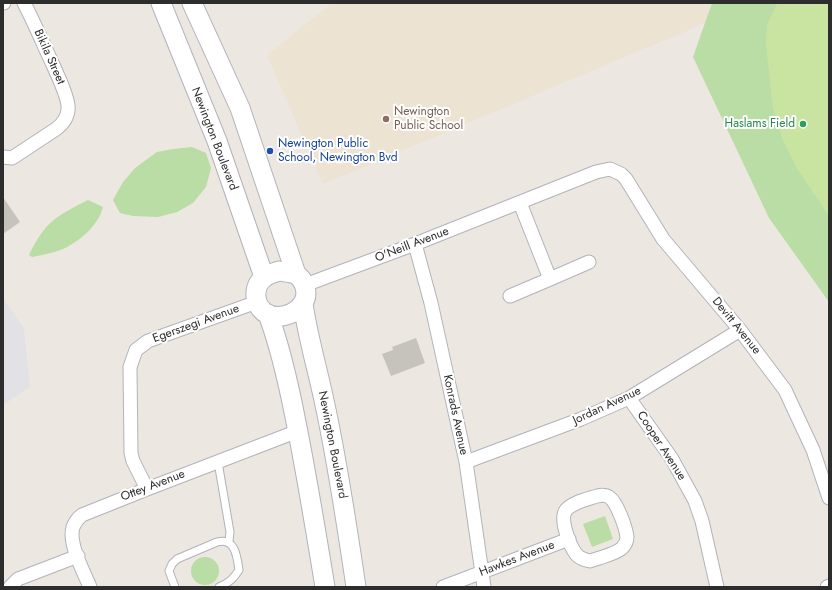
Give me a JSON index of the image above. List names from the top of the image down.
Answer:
{
  "streets": {
    "street": [
      "Bikila Street",
      "Newington Boulevard",
      "O'Neill Avenue",
      "Egerszegi Avenue",
      "Devitt Avenue",
      "Jordan Avenue",
      "Konrads Avenue",
      "Cooper Avenue",
      "Ottey Avenue",
      "Hawkes Avenue"
    ]
  },
  "crossings": [
    ["Newington Boulevard", "O'Neill Avenue"],
    ["Newington Boulevard", "Egerszegi Avenue"],
    ["O'Neill Avenue", "Egerszegi Avenue"],
    ["O'Neill Avenue", "Devitt Avenue"],
    ["O'Neill Avenue", "Konrads Avenue"],
    ["Egerszegi Avenue", "Ottey Avenue"],
    ["Devitt Avenue", "Jordan Avenue"],
    ["Jordan Avenue", "Konrads Avenue"],
    ["Jordan Avenue", "Cooper Avenue"],
    ["Konrads Avenue", "Hawkes Avenue"]
  ],
  "places": ["Newington Public School", "Haslams Field", "Newington Public School, Newington Bvd"]
}
